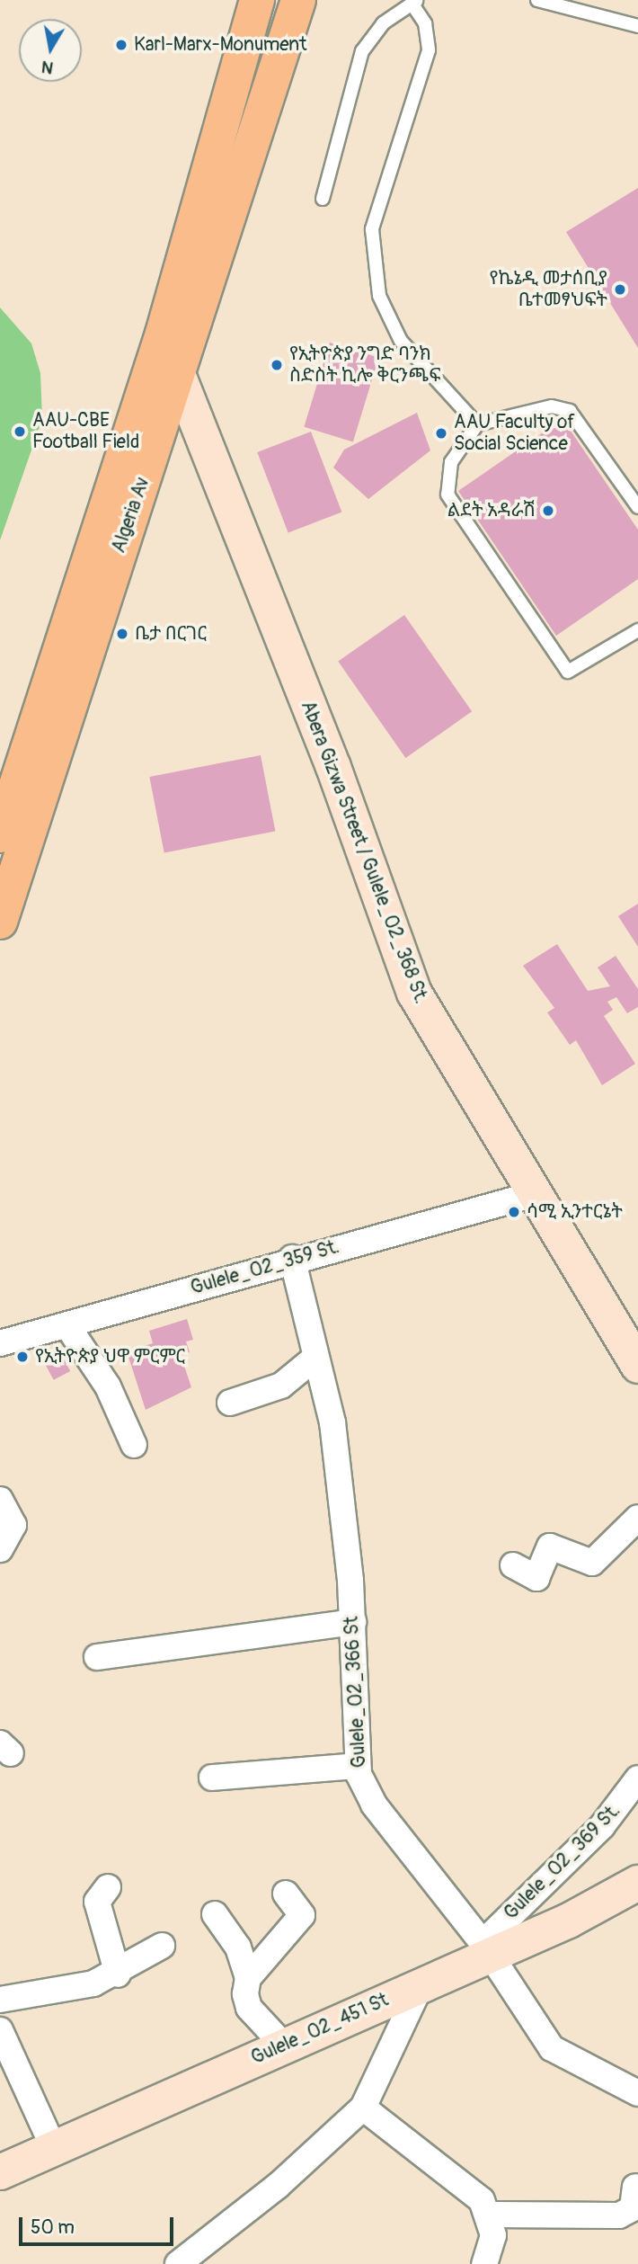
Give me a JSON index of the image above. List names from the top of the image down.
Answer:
{
  "streets": {
    "main road": ["Algeria Av", "Abera Gizwa Street / Gulele_02_368 St.", "Gulele_02_451 St"],
    "street": ["Gulele_02_359 St.", "Gulele_02_366 St", "Gulele_02_369 St."]
  },
  "crossings": [
    ["Algeria Av", "Abera Gizwa Street / Gulele_02_368 St."],
    ["Abera Gizwa Street / Gulele_02_368 St.", "Gulele_02_359 St."],
    ["Gulele_02_359 St.", "Gulele_02_366 St"],
    ["Gulele_02_366 St", "Gulele_02_369 St."],
    ["Gulele_02_366 St", "Gulele_02_451 St"],
    ["Gulele_02_369 St.", "Gulele_02_451 St"]
  ],
  "places": [
    "Karl-Marx-Monument",
    "የኬኔዲ መታሰቢያ ቤተመፃህፍት",
    "የኢትዮጵያ ንግድ ባንክ ስድስት ኪሎ ቅርንጫፍ",
    "AAU-CBE Football Field",
    "AAU Faculty of Social Science",
    "ልደት አዳራሽ",
    "ቤታ በርገር",
    "ሳሚ ኢንተርኔት",
    "የኢትዮጵያ ህዋ ምርምር"
  ],
  "scale_bar": "50 m",
  "north": "bottom"
}
